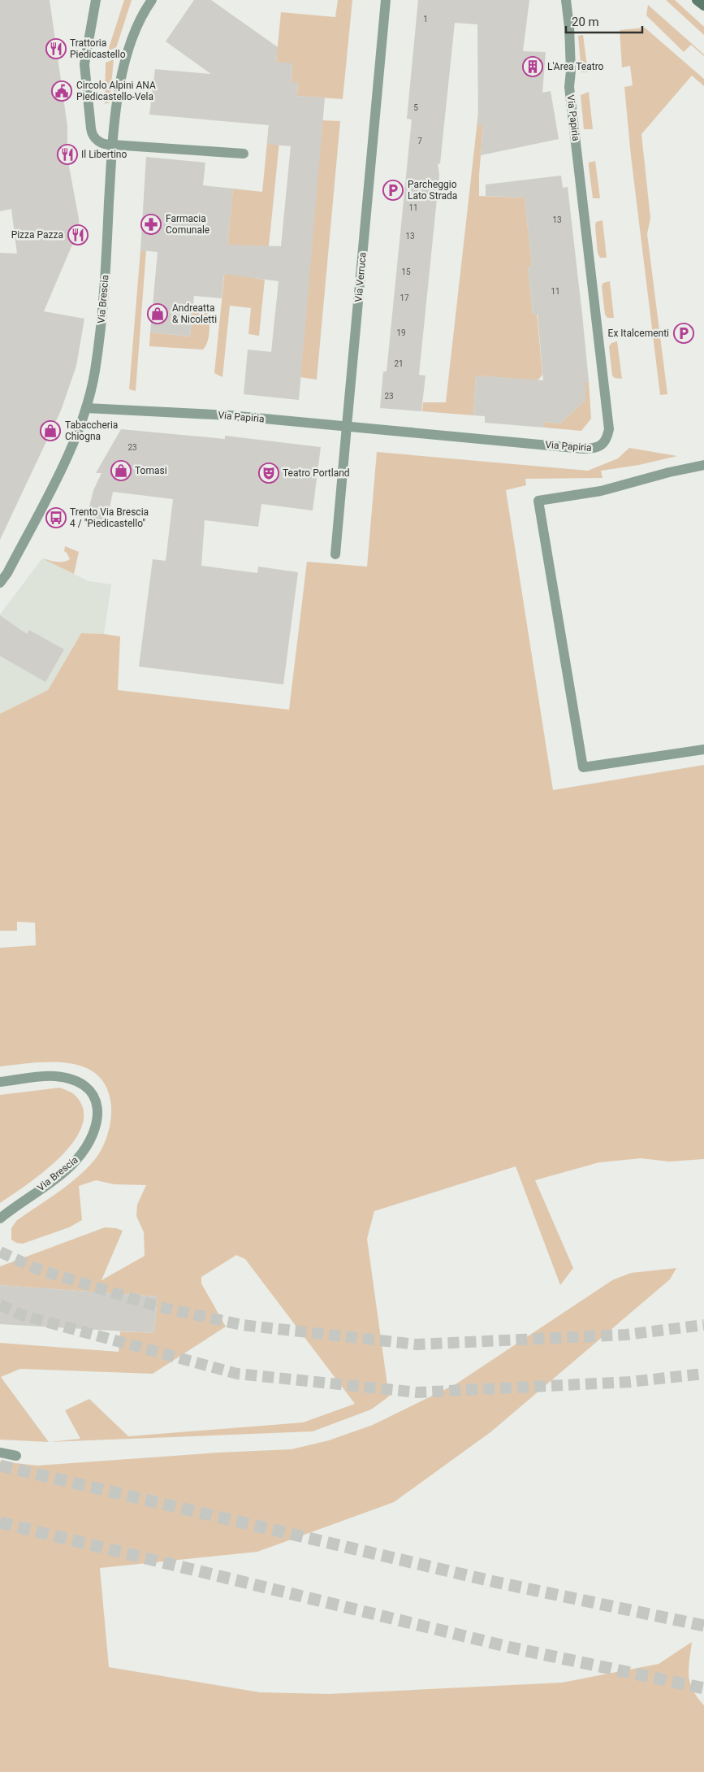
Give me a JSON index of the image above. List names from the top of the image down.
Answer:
{
  "streets": {
    "street": ["Via Papiria", "Via Verruca", "Via Brescia"]
  },
  "crossings": [
    ["Via Papiria", "Via Verruca"],
    ["Via Papiria", "Via Brescia"]
  ],
  "places": {
    "restaurant": ["Trattoria Piedicastello", "Il Libertino", "Pizza Pazza"],
    "building": ["L'Area Teatro"],
    "public building": ["Circolo Alpini ANA Piedicastello-Vela"],
    "parking": ["Parcheggio Lato Strada", "Ex Italcementi"],
    "pharmacy": ["Farmacia Comunale"],
    "shop": ["Andreatta & Nicoletti", "Tabaccheria Chiogna", "Tomasi"],
    "theatre": ["Teatro Portland"],
    "bus stop": ["Trento Via Brescia 4 / \"Piedicastello\""]
  },
  "house_numbers": [
    "1",
    "5",
    "7",
    "11",
    "13",
    "13",
    "15",
    "11",
    "17",
    "19",
    "21",
    "23",
    "23"
  ],
  "scale_bar": "20 m"
}
